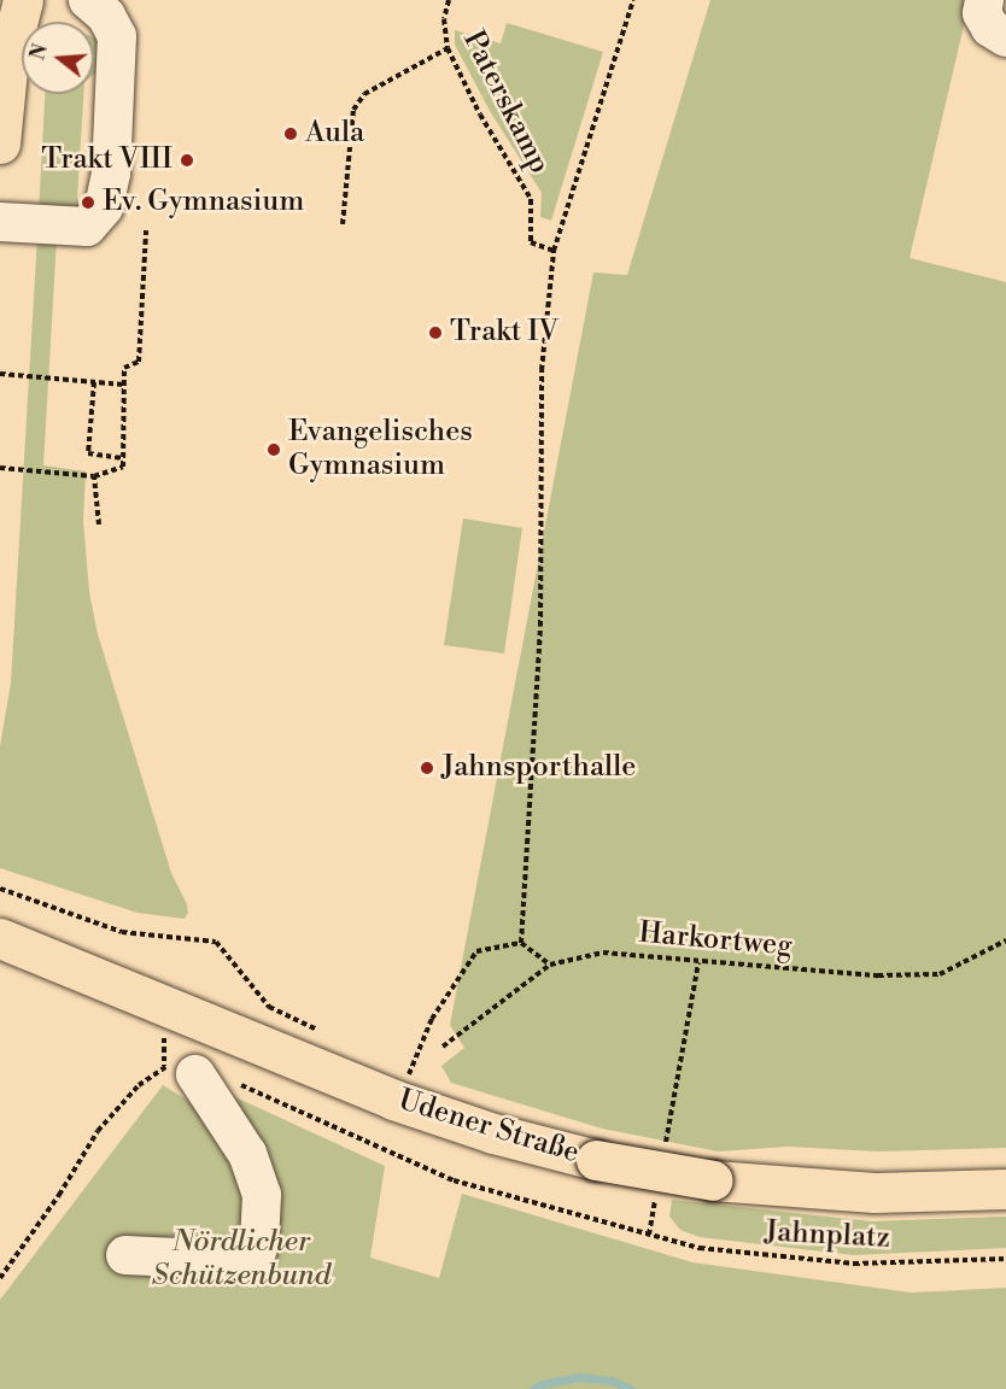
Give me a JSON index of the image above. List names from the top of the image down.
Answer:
{
  "streets": {
    "main road": ["Udener Straße"],
    "path": ["Paterskamp", "Harkortweg", "Jahnplatz"]
  },
  "parks": ["Nördlicher Schützenbund"],
  "places": [
    "Aula",
    "Trakt VIII",
    "Ev. Gymnasium",
    "Trakt IV",
    "Evangelisches Gymnasium",
    "Jahnsporthalle"
  ],
  "north": "left"
}
